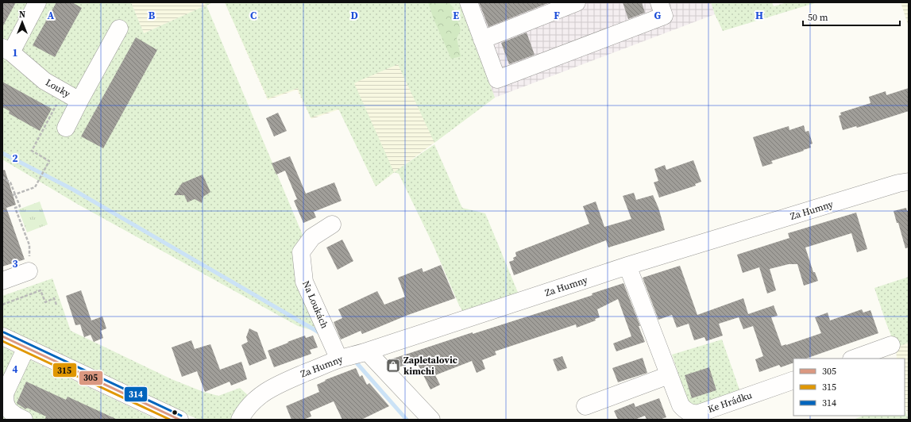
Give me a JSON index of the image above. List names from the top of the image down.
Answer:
{
  "streets": {
    "street": [
      "Louky",
      "Za Humny",
      "Na Loukách",
      "Ke Hrádku"
    ]
  },
  "crossings": [
    ["Za Humny", "Na Loukách"],
    ["Za Humny", "Ke Hrádku"]
  ],
  "places": {
    "shop": ["Zapletalovic kimchi"]
  },
  "lines": ["transit line 314", "transit line 305", "transit line 315"],
  "legend": ["305", "315", "314"],
  "scale_bar": "50 m",
  "north": "top",
  "grid": {
    "columns": [
      "A",
      "B",
      "C",
      "D",
      "E",
      "F",
      "G",
      "H"
    ],
    "rows": [
      "1",
      "2",
      "3",
      "4"
    ]
  }
}
